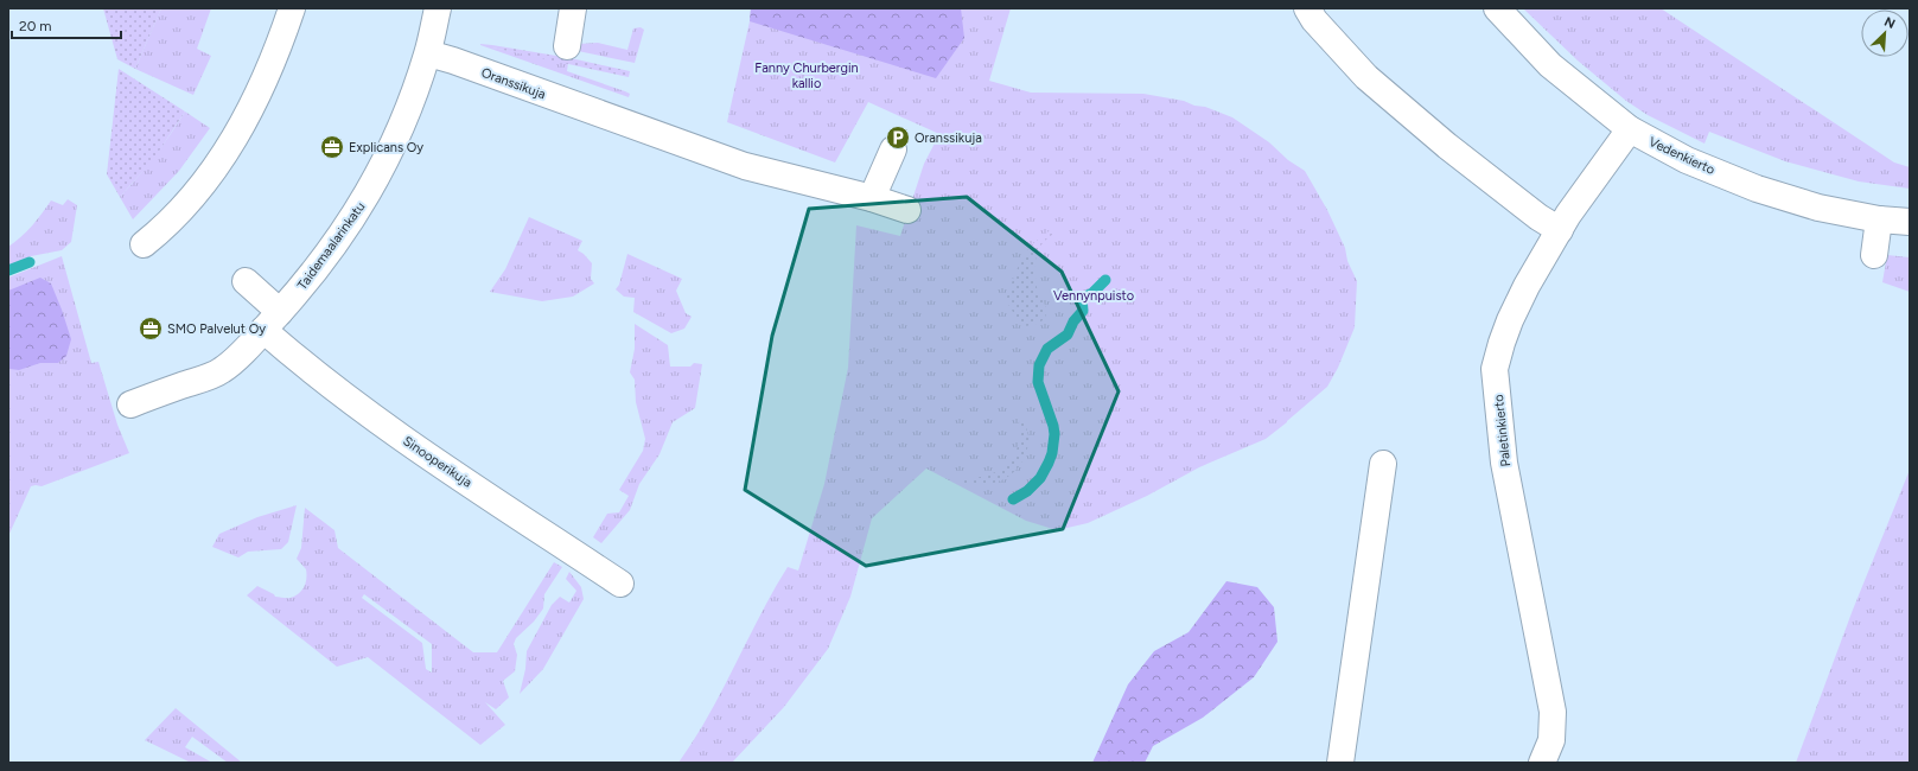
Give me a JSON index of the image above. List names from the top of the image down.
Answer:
{
  "streets": {
    "street": [
      "Oranssikuja",
      "Vedenkierto",
      "Taidemaalarinkatu",
      "Paletinkierto",
      "Sinooperikuja"
    ]
  },
  "crossings": [
    ["Oranssikuja", "Taidemaalarinkatu"],
    ["Vedenkierto", "Paletinkierto"],
    ["Taidemaalarinkatu", "Sinooperikuja"]
  ],
  "parks": ["Fanny Churbergin kallio", "Vennynpuisto"],
  "places": {
    "parking": ["Oranssikuja"],
    "office": ["Explicans Oy", "SMO Palvelut Oy"]
  },
  "scale_bar": "20 m",
  "north": "top right"
}
